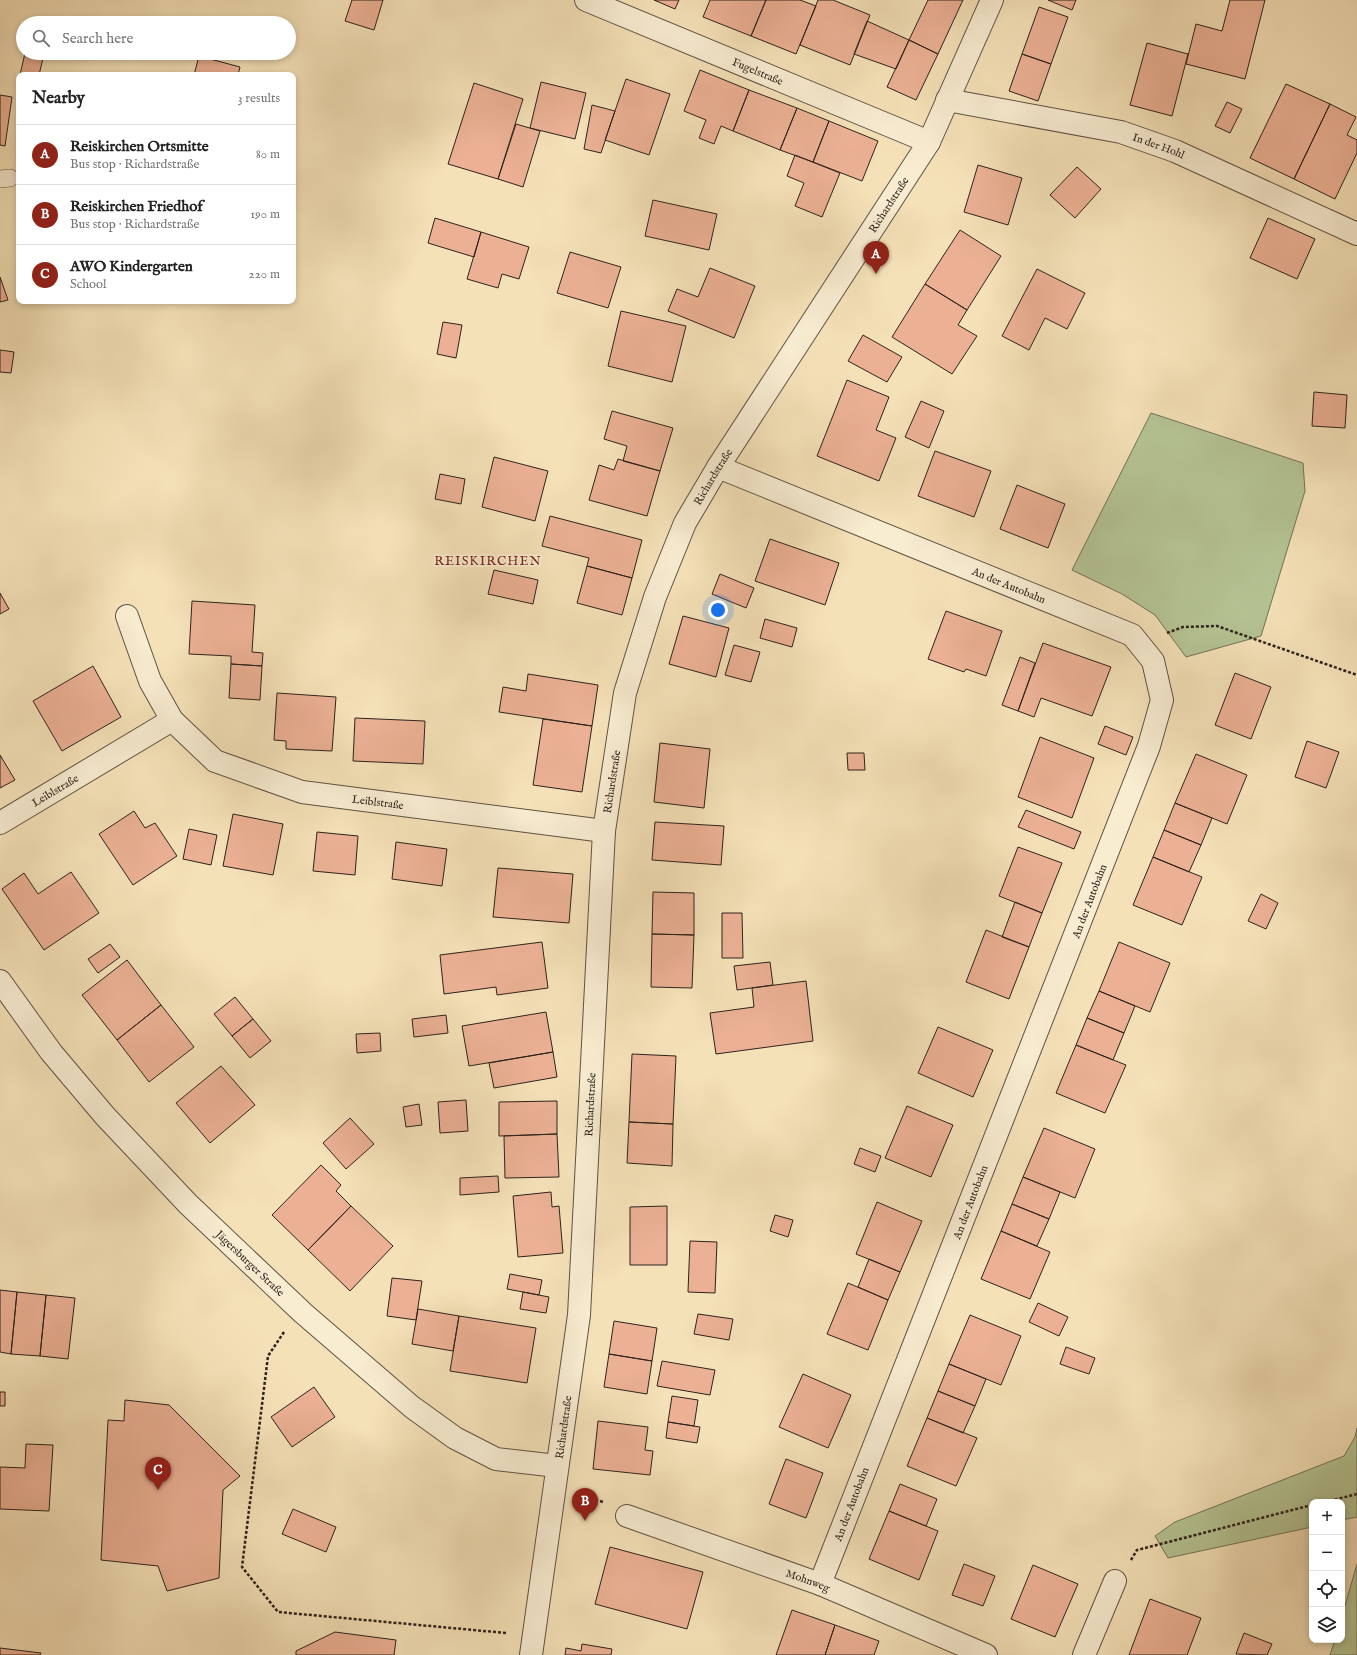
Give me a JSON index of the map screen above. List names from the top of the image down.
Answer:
{
  "streets": {
    "street": [
      "Fugelstraße",
      "In der Hohl",
      "Richardstraße",
      "An der Autobahn",
      "Leiblstraße",
      "Jägersburger Straße",
      "Mohnweg"
    ]
  },
  "crossings": [
    ["Fugelstraße", "Richardstraße"],
    ["In der Hohl", "Richardstraße"],
    ["Richardstraße", "An der Autobahn"],
    ["Richardstraße", "Leiblstraße"],
    ["Richardstraße", "Jägersburger Straße"],
    ["An der Autobahn", "Mohnweg"]
  ],
  "districts": ["REISKIRCHEN"],
  "page": {
    "search": "Search here",
    "heading": ["Nearby", "3 results"],
    "list": [
      {
        "mark": "A",
        "name": "Reiskirchen Ortsmitte",
        "note": "Bus stop · Richardstraße",
        "value": "80 m"
      },
      {
        "mark": "B",
        "name": "Reiskirchen Friedhof",
        "note": "Bus stop · Richardstraße",
        "value": "190 m"
      },
      {
        "mark": "C",
        "name": "AWO Kindergarten",
        "note": "School",
        "value": "220 m"
      }
    ],
    "pins": ["A", "C", "B"],
    "map_buttons": ["+", "−"]
  }
}
